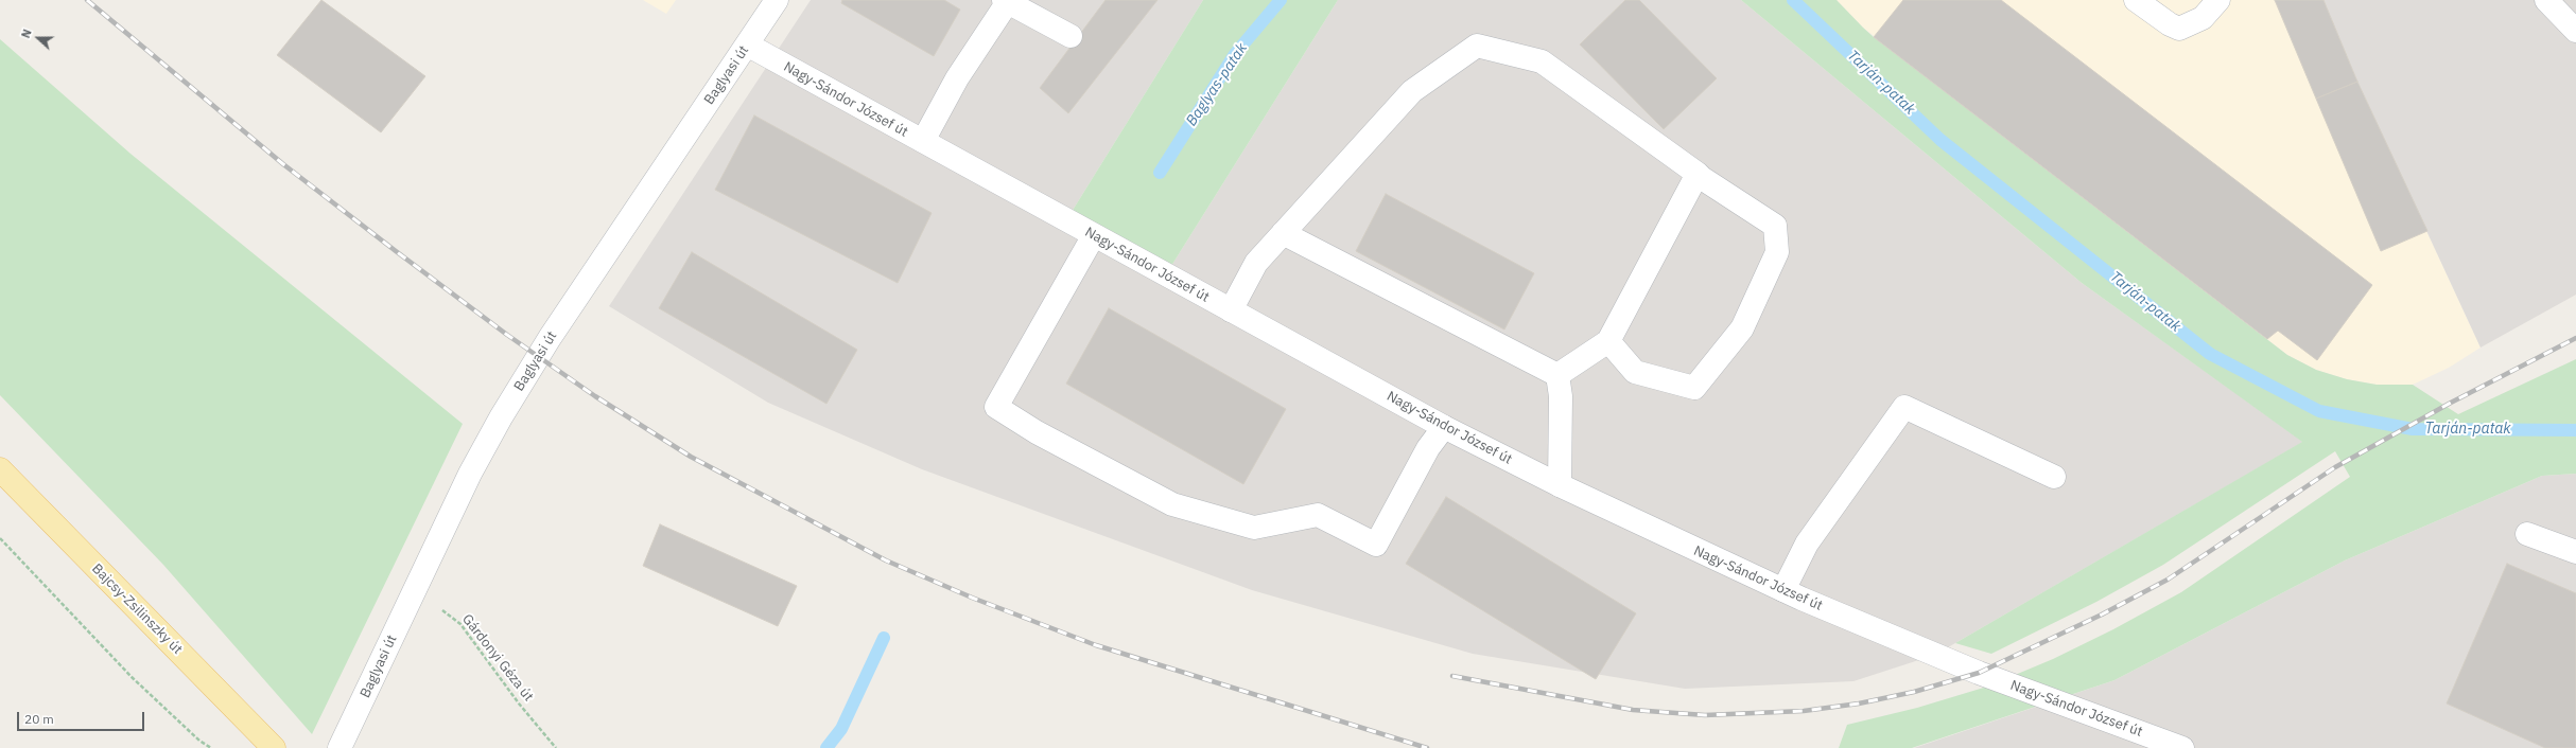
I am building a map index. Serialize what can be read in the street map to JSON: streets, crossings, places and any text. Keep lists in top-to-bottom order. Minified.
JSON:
{"streets":{"main road":["Bajcsy-Zsilinszky út"],"street":["Baglyasi út","Nagy-Sándor József út"],"path":["Gárdonyi Géza út"]},"crossings":[["Baglyasi út","Nagy-Sándor József út"],["Baglyasi út","Gárdonyi Géza út"]],"water":["Tarján-patak","Baglyas-patak"],"scale_bar":"20 m","north":"left"}
